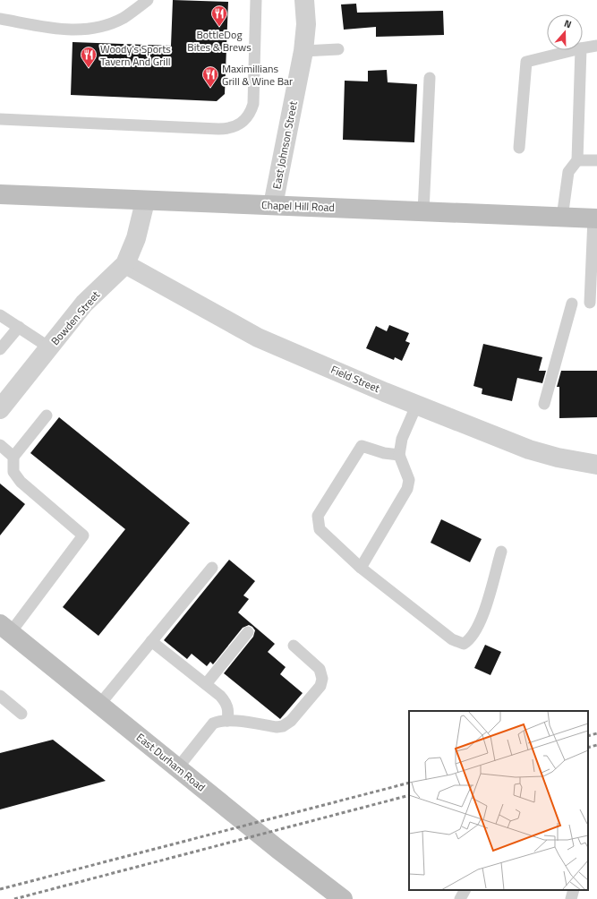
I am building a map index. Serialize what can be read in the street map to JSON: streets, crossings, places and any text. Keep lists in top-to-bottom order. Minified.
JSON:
{"streets":{"main road":["Chapel Hill Road","East Durham Road"],"street":["East Johnson Street","Bowden Street","Field Street"]},"crossings":[["East Johnson Street","Chapel Hill Road"],["Chapel Hill Road","Bowden Street"],["Bowden Street","Field Street"]],"places":{"restaurant":["BottleDog Bites & Brews","Woody’s Sports Tavern And Grill","Maximillians Grill & Wine Bar"]},"north":"top"}
